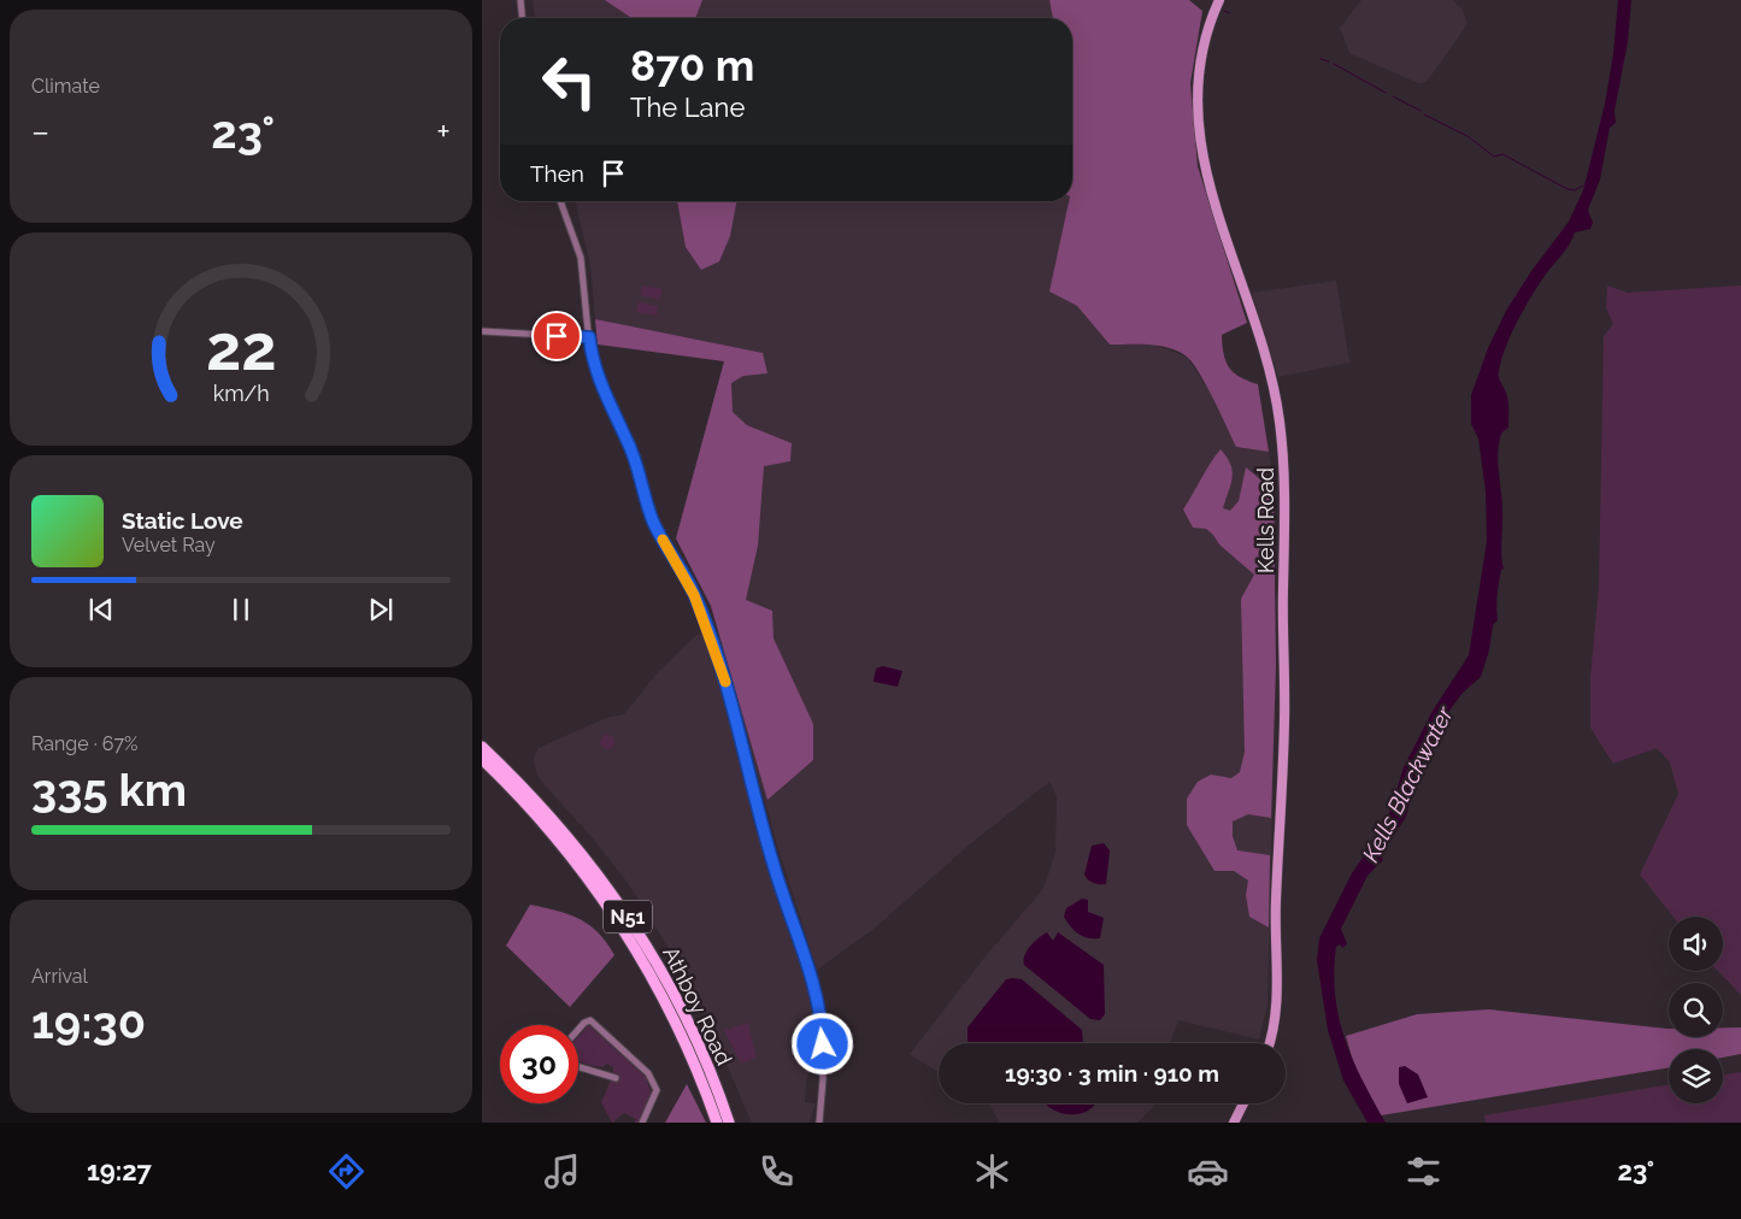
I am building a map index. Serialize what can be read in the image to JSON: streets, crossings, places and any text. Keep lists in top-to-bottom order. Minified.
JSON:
{"streets":{"main road":["Kells Road","N51","Athboy Road"]},"water":["Kells Blackwater"],"page":{"tile":["Climate",["Range · 67%","335 km"],["Arrival","19:30"]],"turn":["870 m","The Lane"],"heat":["−","23°","+"],"then":"Then","song":["Static Love","Velvet Ray"],"limit":"30","trip":"19:30 · 3 min · 910 m","tabs":["19:27","23°"],"gauge":["22","km/h"]}}
